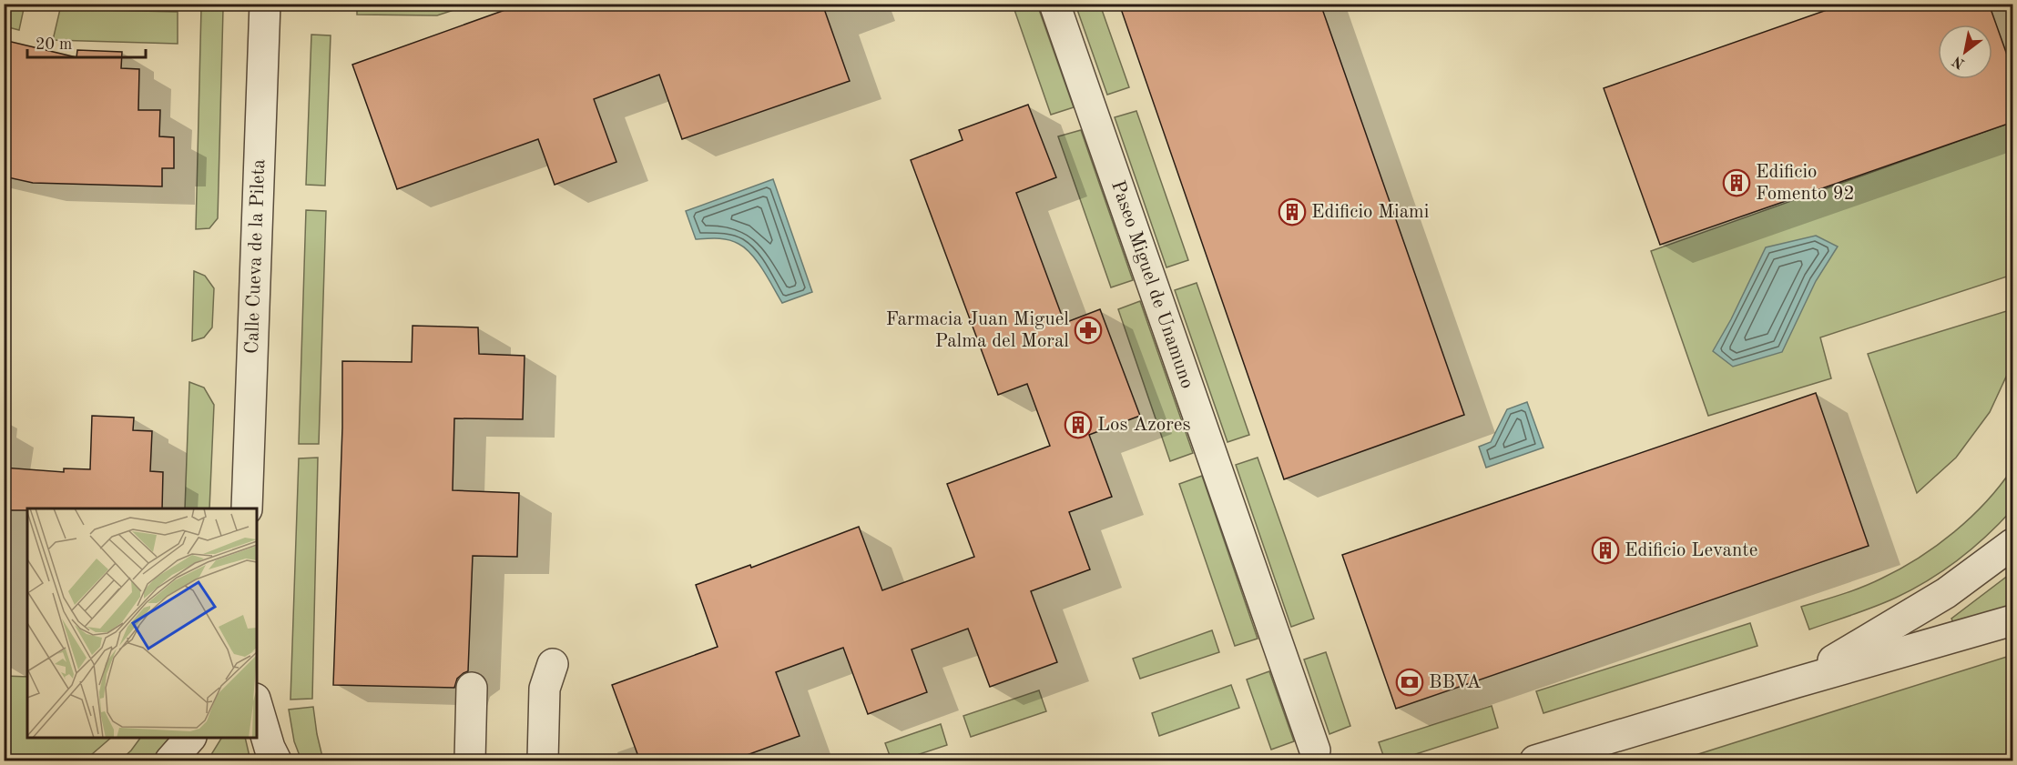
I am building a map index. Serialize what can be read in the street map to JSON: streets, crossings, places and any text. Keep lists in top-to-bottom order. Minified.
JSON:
{"streets":{"street":["Calle Cueva de la Pileta","Paseo Miguel de Unamuno"]},"places":{"building":["Edificio Fomento 92","Edificio Miami","Los Azores","Edificio Levante"],"pharmacy":["Farmacia Juan Miguel Palma del Moral"],"bank":["BBVA"]},"scale_bar":"20 m","north":"bottom left"}
